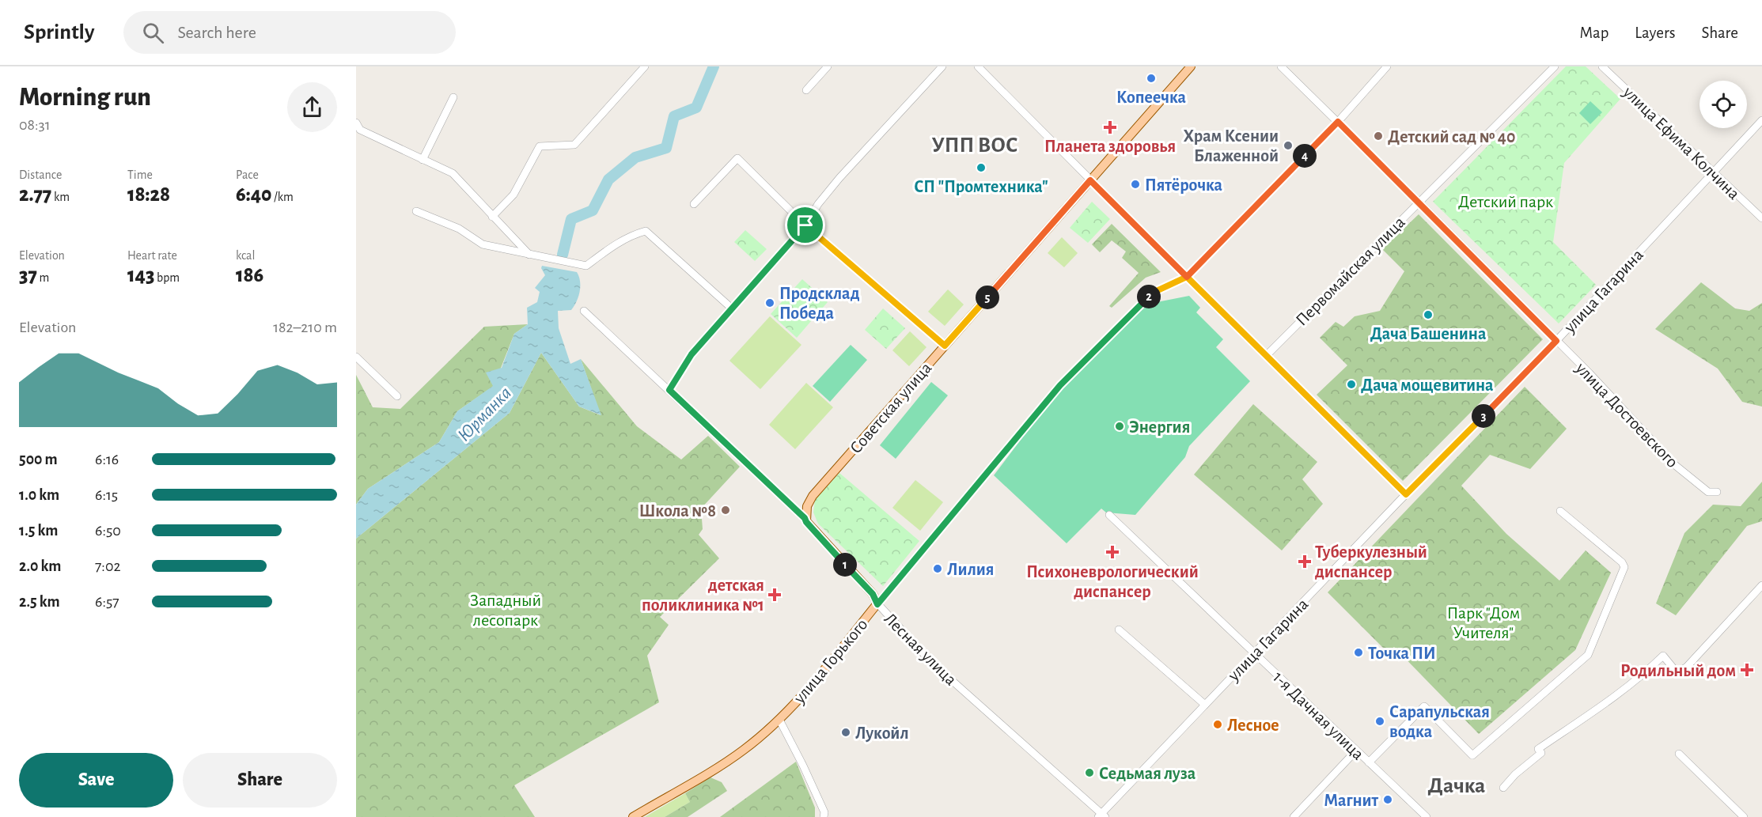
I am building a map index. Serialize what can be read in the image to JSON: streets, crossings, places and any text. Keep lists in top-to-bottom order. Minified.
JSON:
{"streets":{"main road":["Советская улица","Лесная улица","улица Горького"],"street":["улица Ефима Колчина","Первомайская улица","улица Гагарина","улица Достоевского","1-я Дачная улица"]},"crossings":[["улица Ефима Колчина","улица Гагарина"],["Первомайская улица","улица Достоевского"],["улица Гагарина","улица Достоевского"],["улица Гагарина","Лесная улица"],["улица Гагарина","1-я Дачная улица"],["Советская улица","Лесная улица"],["улица Достоевского","улица Горького"],["Лесная улица","улица Горького"]],"districts":["УПП ВОС","Дачка"],"water":["Юрманка"],"parks":["Детский парк","Западный лесопарк","Парк \"Дом Учителя\""],"places":{"other":["Копеечка","Детский сад № 40","Храм Ксении Блаженной","СП \"Промтехника\"","Пятёрочка","Продсклад Победа","Дача Башенина","Дача мощевитина","Энергия","Школа №8","Лилия","Точка ПИ","Сарапульская водка","Лесное","Лукойл","Седьмая луза","Магнит"],"health":["Планета здоровья","Психоневрологический диспансер","Туберкулезный диспансер","детская поликлиника №1","Родильный дом"]},"page":{"header":"Sprintly","search":"Search here","nav":["Map","Layers","Share"],"heading":["Morning run","08:31"],"pins":["4","2","5","3","1"],"stats":[["Distance","2.77 km"],["Time","18:28"],["Pace","6:40 /km"],["Elevation","37 m"],["Heart rate","143 bpm"],["kcal","186"]],"chart":["Elevation","182–210 m"],"list":[{"name":"500 m","note":"6:16"},{"name":"1.0 km","note":"6:15"},{"name":"1.5 km","note":"6:50"},{"name":"2.0 km","note":"7:02"},{"name":"2.5 km","note":"6:57"}],"buttons":["Save","Share"]}}
